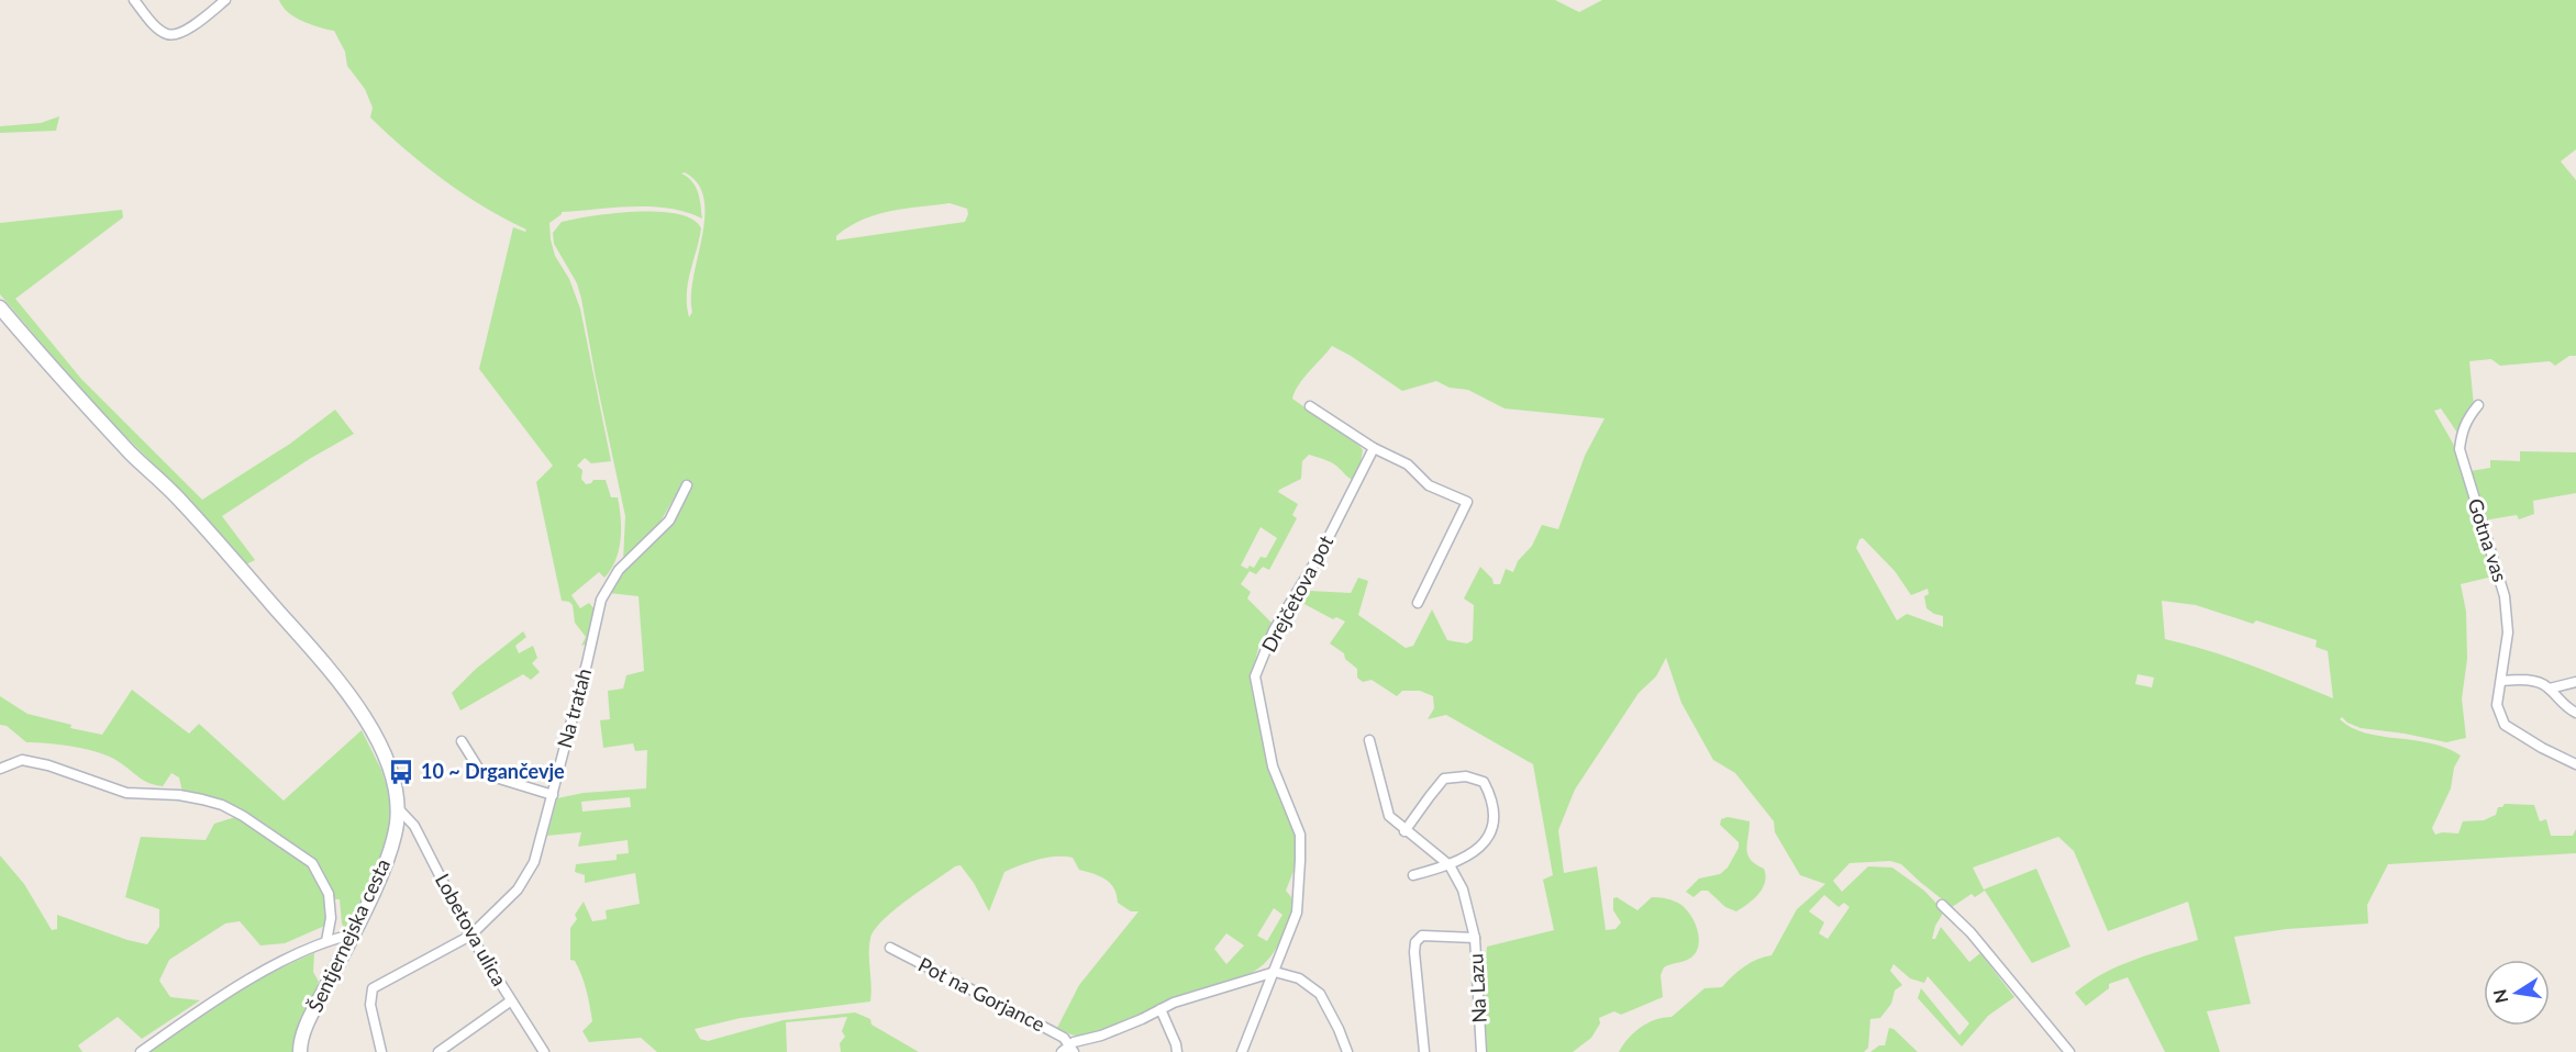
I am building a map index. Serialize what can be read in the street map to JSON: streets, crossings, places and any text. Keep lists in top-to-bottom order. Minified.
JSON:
{"streets":{"main road":["Šentjernejska cesta"],"street":["Gotna vas","Drejčetova pot","Na tratah","Lobetova ulica","Na Lazu","Pot na Gorjance"]},"crossings":[["Drejčetova pot","Pot na Gorjance"],["Na tratah","Lobetova ulica"],["Lobetova ulica","Šentjernejska cesta"]],"places":{"bus stop":["10 ~ Drgančevje"]},"north":"left"}
